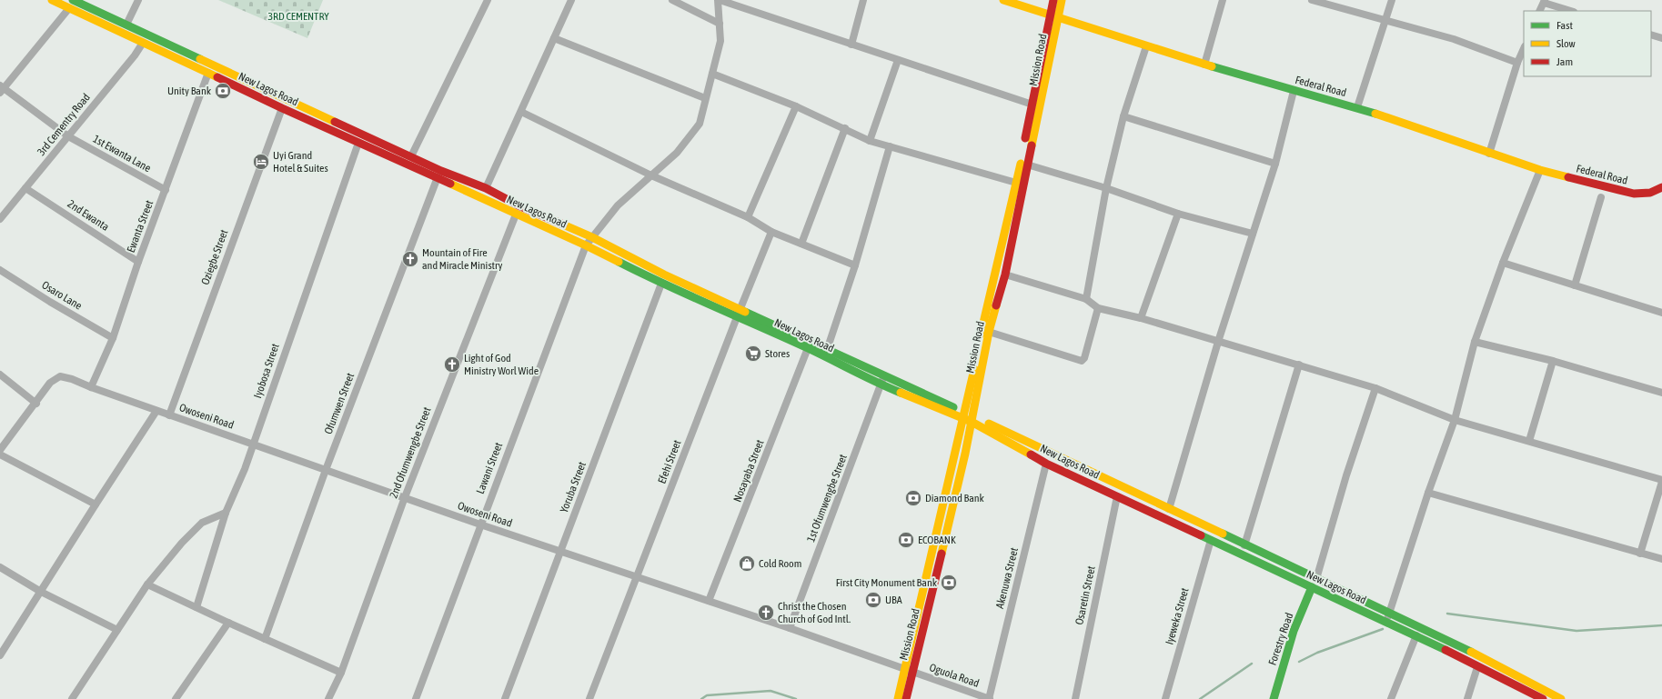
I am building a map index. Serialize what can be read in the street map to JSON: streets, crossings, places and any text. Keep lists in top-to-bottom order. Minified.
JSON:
{"streets":{"main road":["Mission Road","Federal Road","New Lagos Road","Forestry Road"],"street":["3rd Cementry Road","1st Ewanta Lane","2nd Ewanta","Ewanta Street","Oziegbe Street","Osaro Lane","Iyobosa Street","Ofumwen Street","Owoseni Road","2nd Ofumwengbe Street","Efehi Street","Lawani Street","Nosayaba Street","Yoruba Street","1st Ofumwengbe Street","Akenuwa Street","Osaretin Street","Iyeweka Street","Oguola Road"]},"crossings":[["Mission Road","Federal Road"],["Mission Road","New Lagos Road"],["Mission Road","Owoseni Road"],["Mission Road","Oguola Road"],["New Lagos Road","3rd Cementry Road"],["New Lagos Road","Ewanta Street"],["New Lagos Road","Oziegbe Street"],["New Lagos Road","Iyobosa Street"],["New Lagos Road","Ofumwen Street"],["New Lagos Road","2nd Ofumwengbe Street"],["New Lagos Road","Efehi Street"],["New Lagos Road","Lawani Street"],["New Lagos Road","Nosayaba Street"],["New Lagos Road","Yoruba Street"],["New Lagos Road","1st Ofumwengbe Street"],["New Lagos Road","Akenuwa Street"],["New Lagos Road","Osaretin Street"],["New Lagos Road","Iyeweka Street"],["New Lagos Road","Forestry Road"],["3rd Cementry Road","1st Ewanta Lane"],["3rd Cementry Road","2nd Ewanta"],["1st Ewanta Lane","Ewanta Street"],["2nd Ewanta","Ewanta Street"],["Ewanta Street","Osaro Lane"],["Ewanta Street","Owoseni Road"],["Oziegbe Street","Owoseni Road"],["Iyobosa Street","Owoseni Road"],["Ofumwen Street","Owoseni Road"],["Owoseni Road","2nd Ofumwengbe Street"],["Owoseni Road","Efehi Street"],["Owoseni Road","Lawani Street"],["Owoseni Road","Nosayaba Street"],["Owoseni Road","Yoruba Street"],["Owoseni Road","1st Ofumwengbe Street"],["Owoseni Road","Oguola Road"],["Akenuwa Street","Oguola Road"]],"parks":["3RD CEMENTRY"],"places":{"bank":["Unity Bank","Diamond Bank","ECOBANK","First City Monument Bank","UBA"],"hotel":["Uyi Grand Hotel & Suites"],"church":["Mountain of Fire and Miracle Ministry","Light of God Ministry Worl Wide","Christ the Chosen Church of God Intl."],"supermarket":["Stores"],"shop":["Cold Room"]},"legend":["Fast","Slow","Jam"]}
